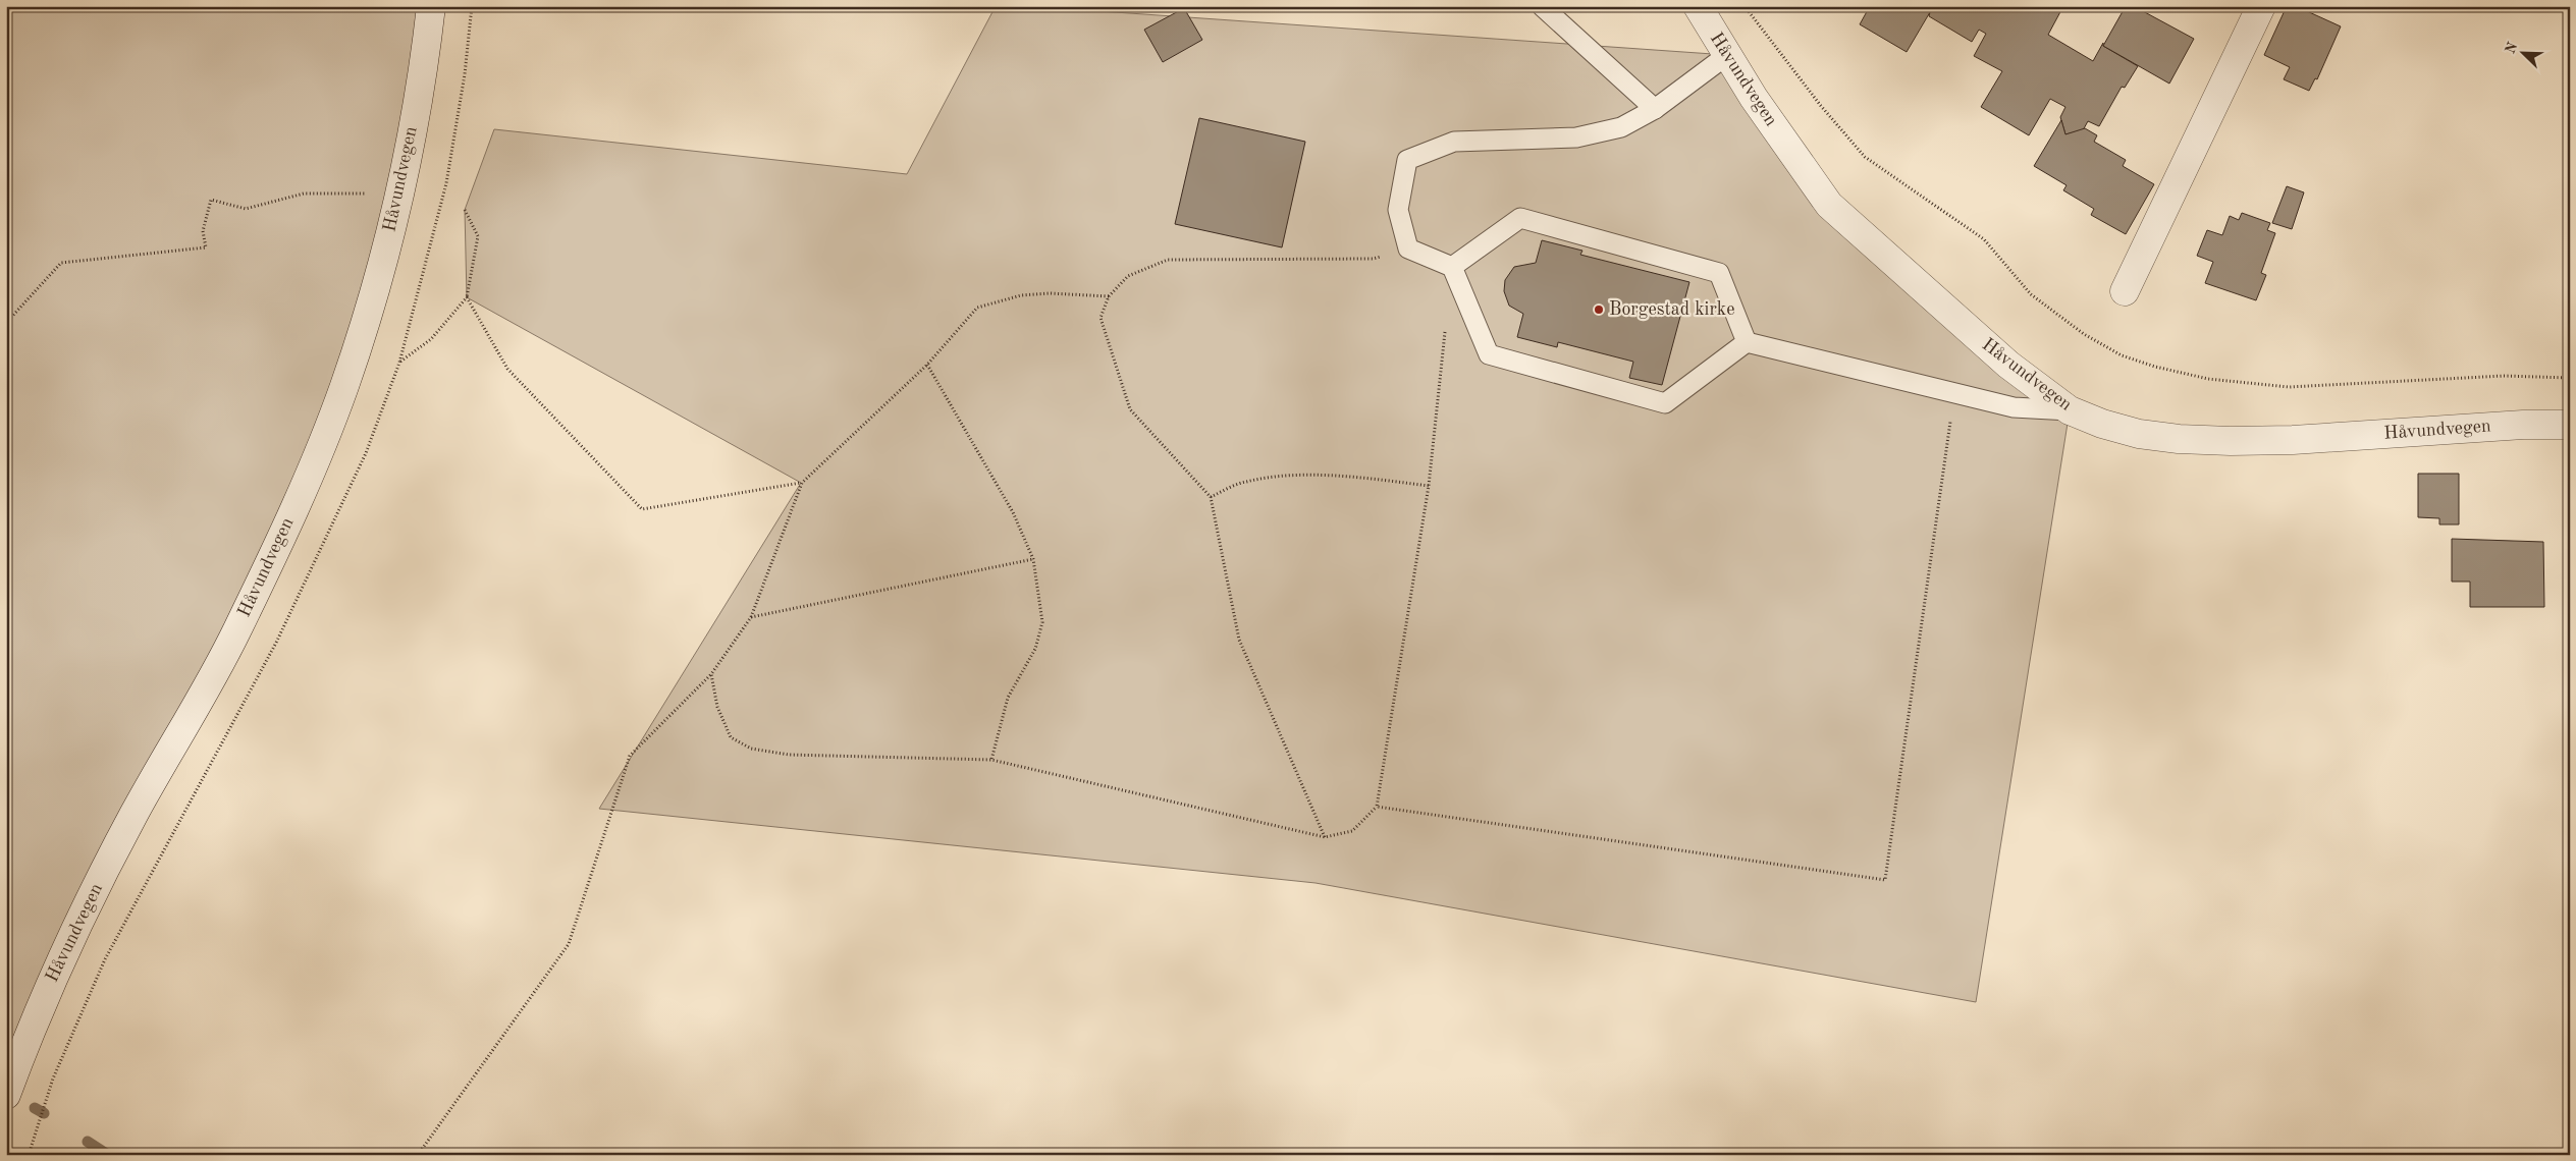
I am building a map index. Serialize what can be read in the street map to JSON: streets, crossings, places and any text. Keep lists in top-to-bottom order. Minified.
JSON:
{"streets":{"street":["Håvundvegen"]},"places":["Borgestad kirke"],"north":"top left"}
